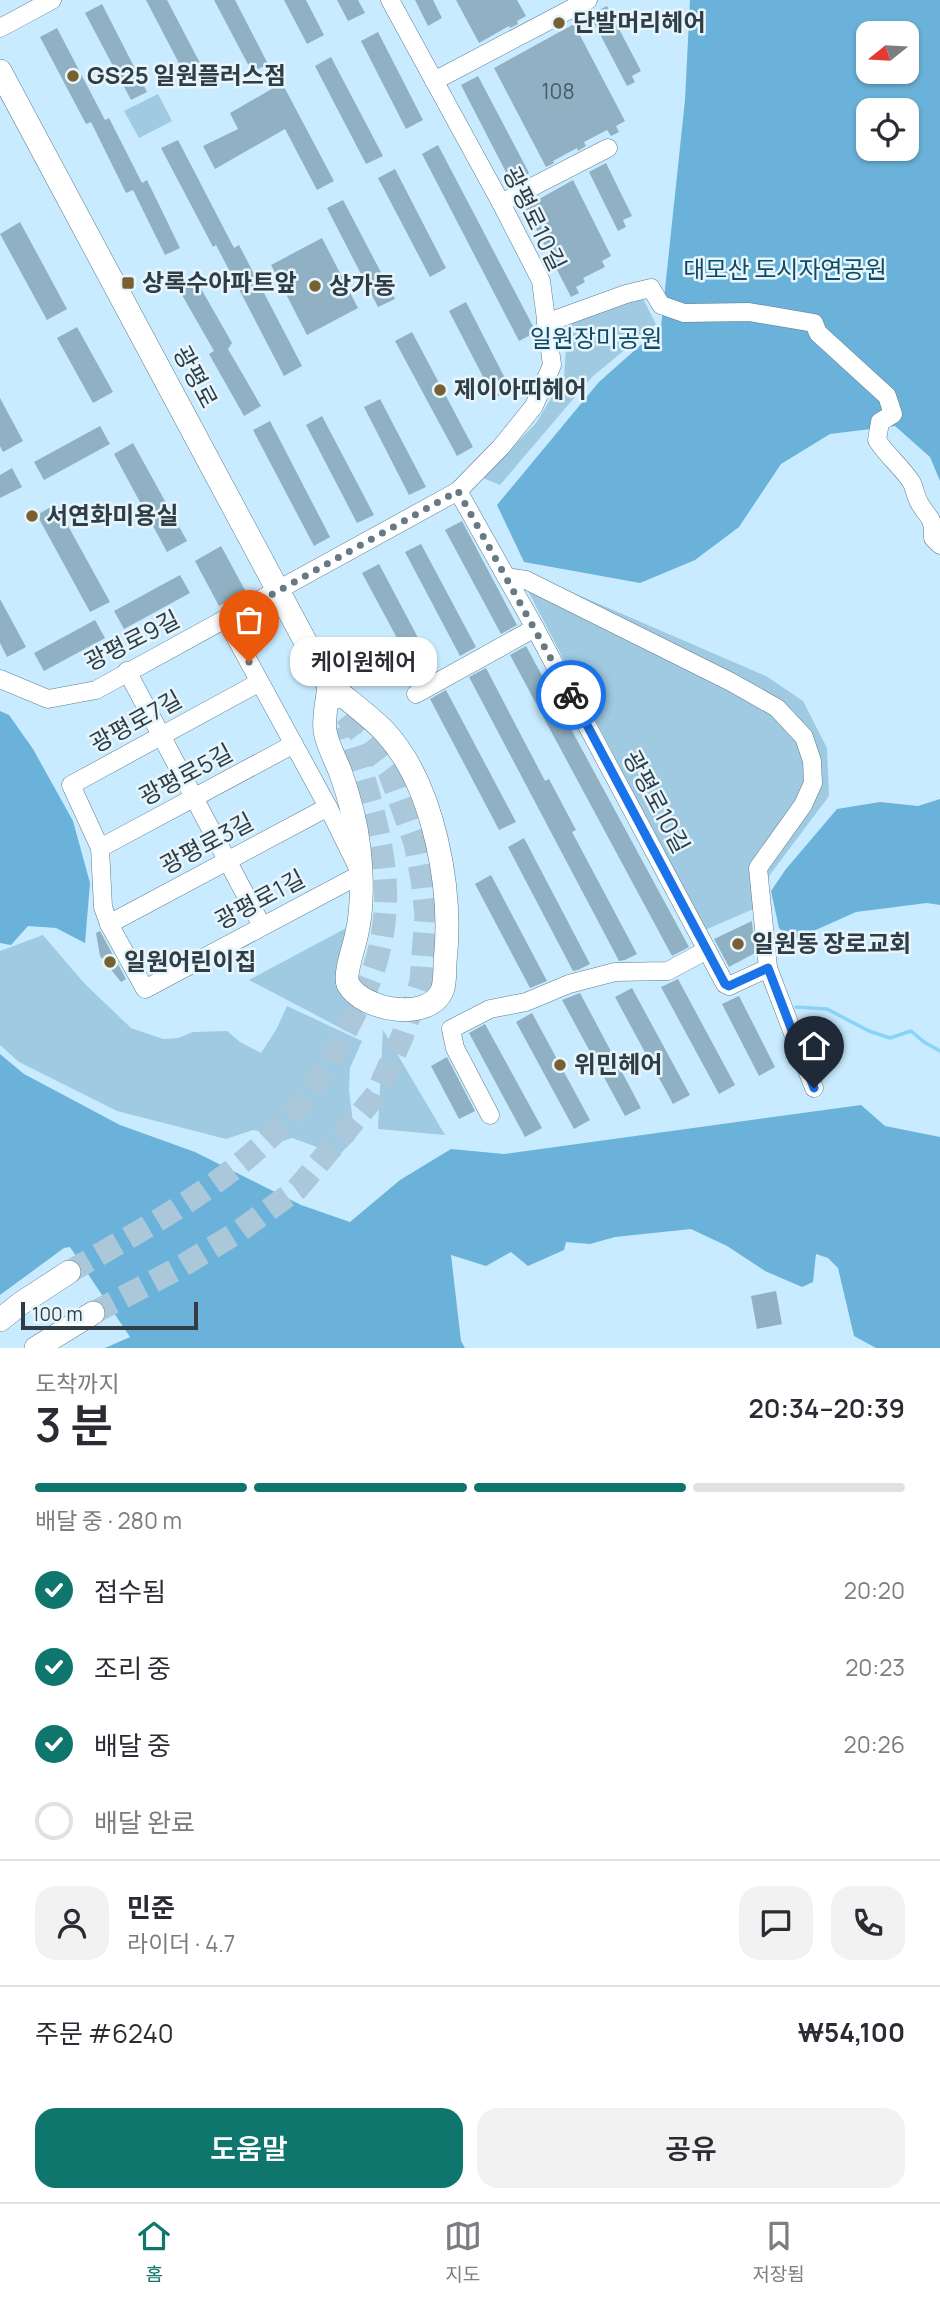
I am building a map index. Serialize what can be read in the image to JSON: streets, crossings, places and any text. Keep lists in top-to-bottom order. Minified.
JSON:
{"streets":{"main road":["광평로"],"street":["광평로10길","광평로9길","광평로7길","광평로5길","광평로3길","광평로1길"]},"crossings":[["광평로10길","광평로"],["광평로10길","광평로9길"],["광평로","광평로9길"],["광평로7길","광평로5길"],["광평로3길","광평로1길"]],"parks":["대모산 도시자연공원","일원장미공원"],"places":{"other":["단발머리헤어","GS25 일원플러스점","상가동","제이아띠헤어","서연화미용실","케이원헤어","일원동 장로교회","일원어린이집","위민헤어"],"transit":["상록수아파트앞"]},"house_numbers":["108"],"scale_bar":"100 m","north":"left","page":{"bubble":"케이원헤어","scale":"100 m","heading":["3 분","도착까지","20:34–20:39"],"panel":["민준","라이더 · 4.7","주문 #6240","₩54,100"],"bar":"배달 중 · 280 m","list":[["접수됨","20:20"],["조리 중","20:23"],["배달 중","20:26"],"배달 완료"],"buttons":["도움말","공유"],"tabs":["홈","지도","저장됨"]}}
